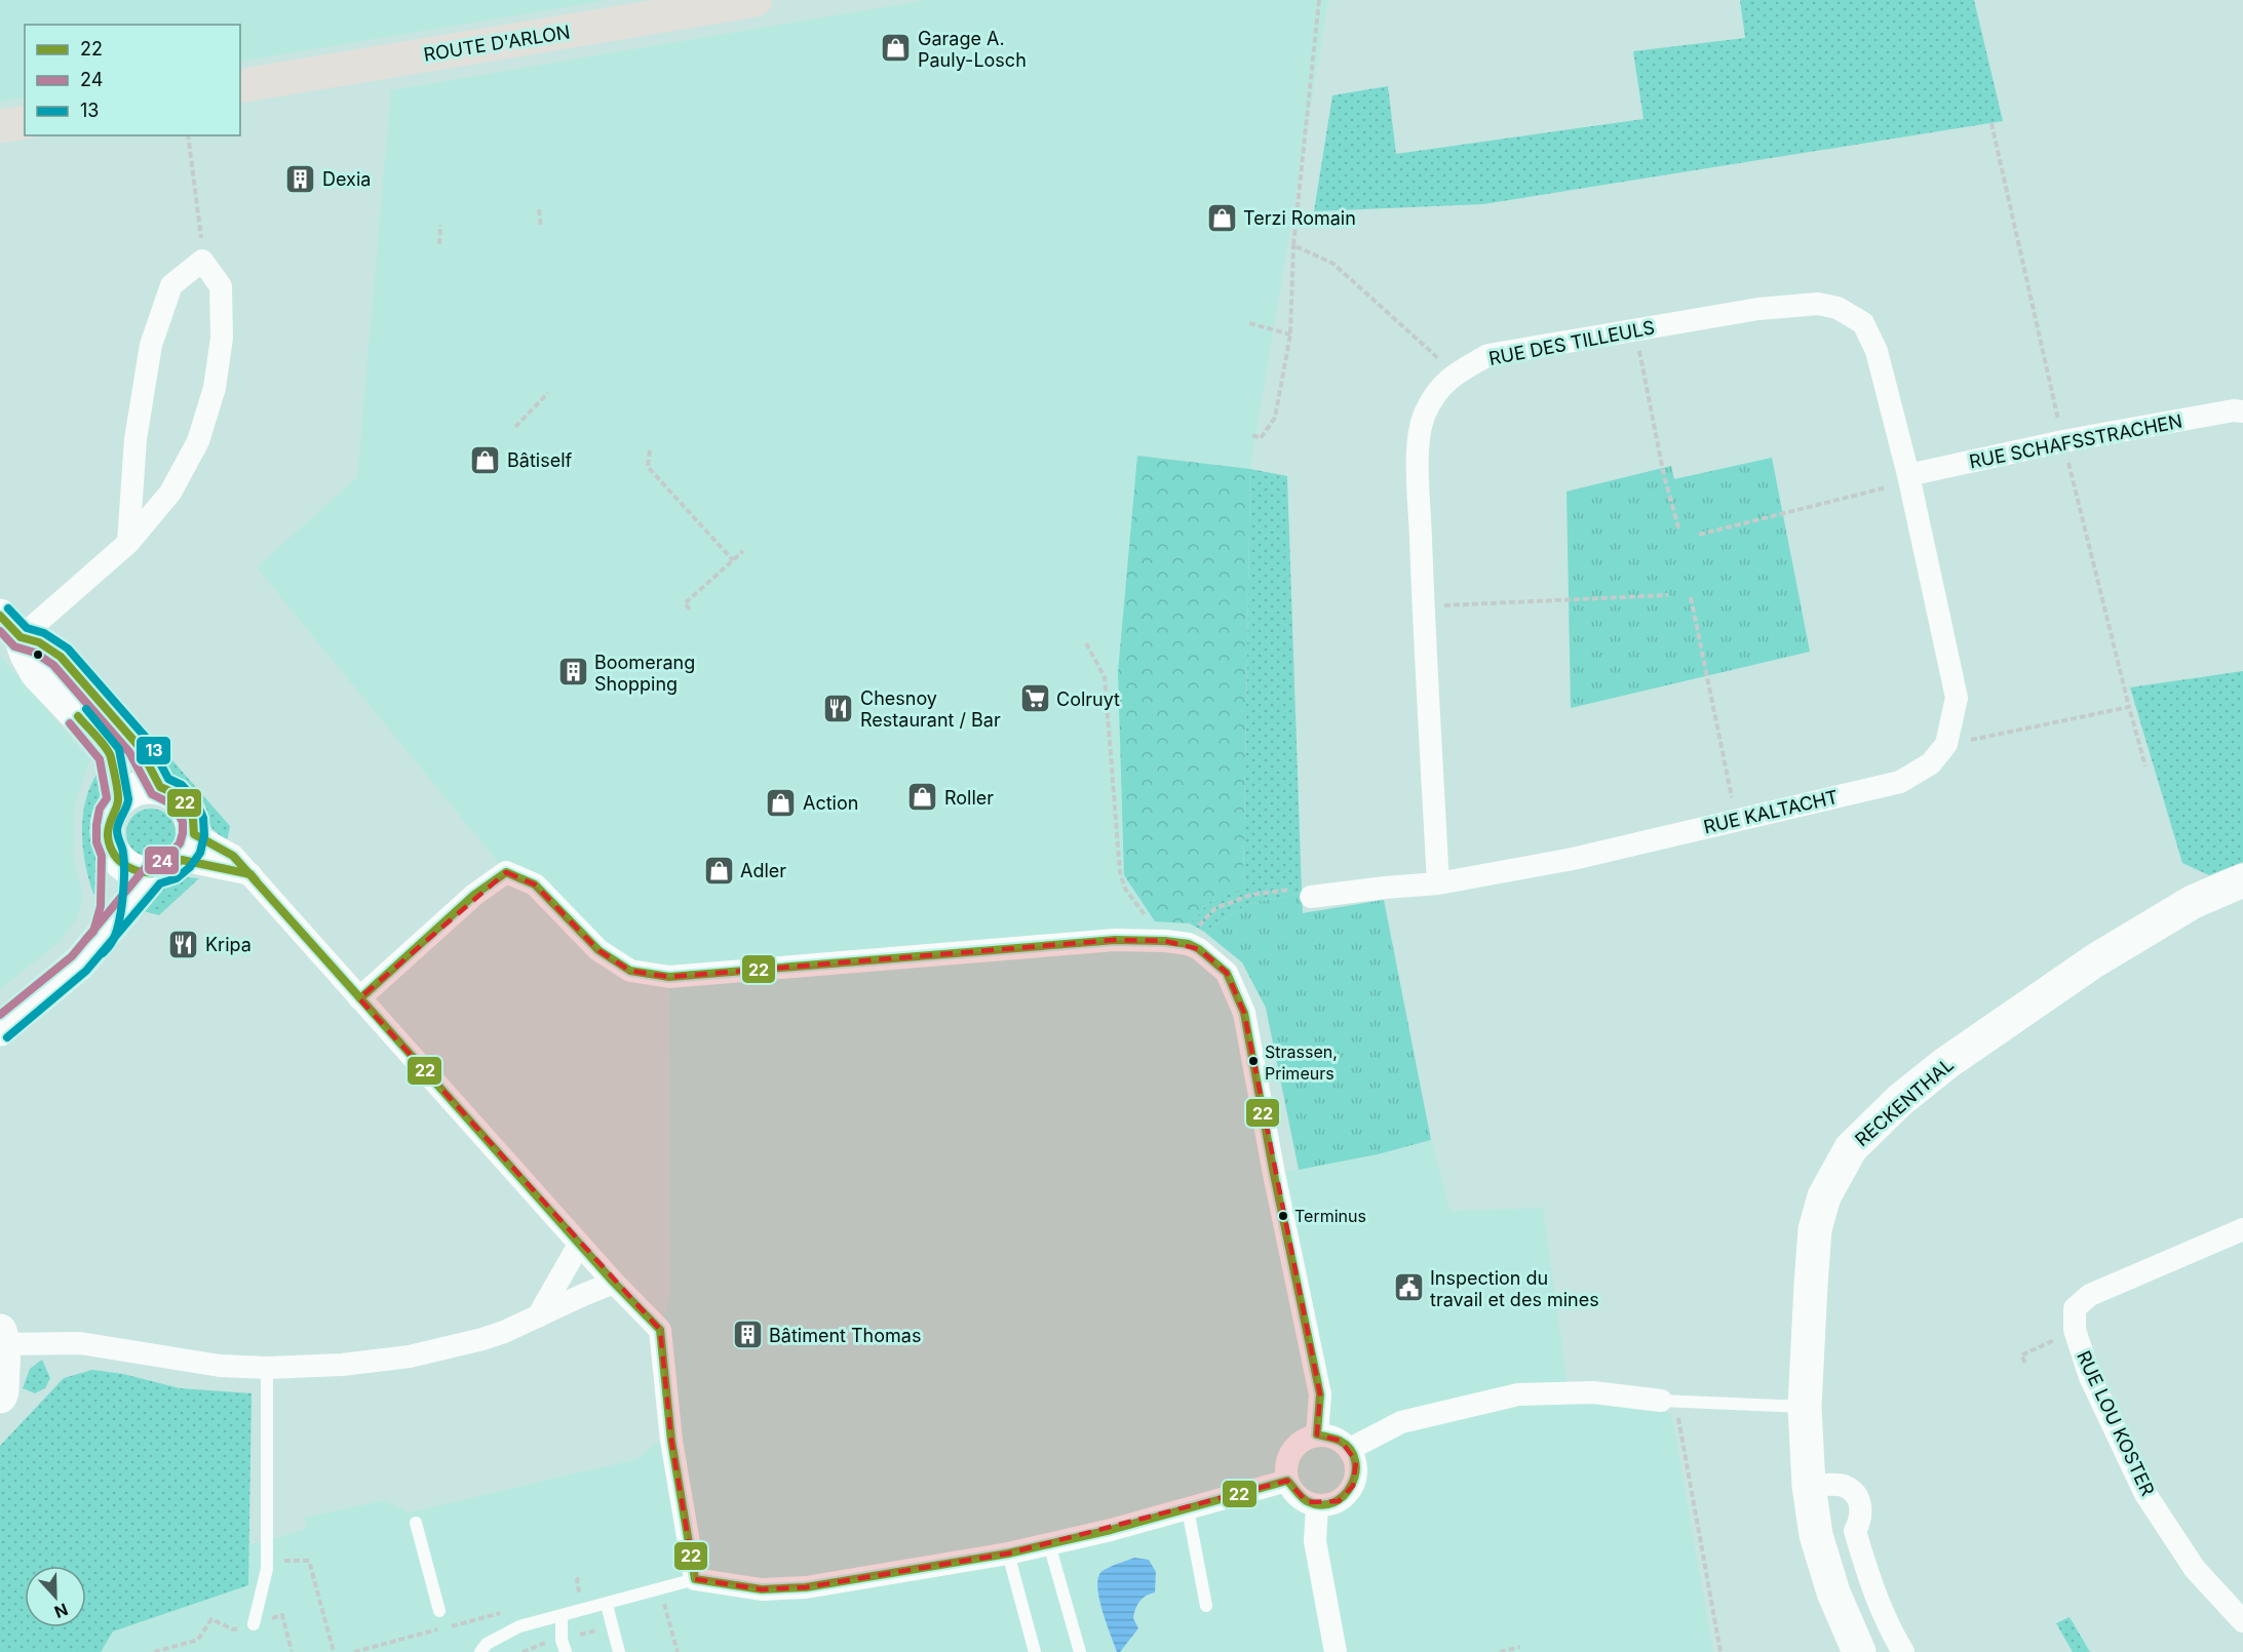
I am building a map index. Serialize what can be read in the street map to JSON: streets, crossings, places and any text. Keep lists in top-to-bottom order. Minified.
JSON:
{"streets":{"main road":["ROUTE D'ARLON","RECKENTHAL"],"street":["RUE DES TILLEULS","RUE SCHAFSSTRACHEN","RUE KALTACHT","RUE LOU KOSTER"]},"crossings":[["RUE DES TILLEULS","RUE SCHAFSSTRACHEN"],["RUE DES TILLEULS","RUE KALTACHT"],["RUE SCHAFSSTRACHEN","RUE KALTACHT"]],"places":{"shop":["Garage A. Pauly-Losch","Terzi Romain","Bâtiself","Roller","Action","Adler"],"building":["Dexia","Boomerang Shopping","Bâtiment Thomas"],"supermarket":["Colruyt"],"restaurant":["Chesnoy Restaurant / Bar","Kripa"],"other":["Strassen, Primeurs","Terminus"],"public building":["Inspection du travail et des mines"]},"lines":["transit line 13","transit line 22","transit line 24"],"legend":["22","24","13"],"north":"bottom"}
